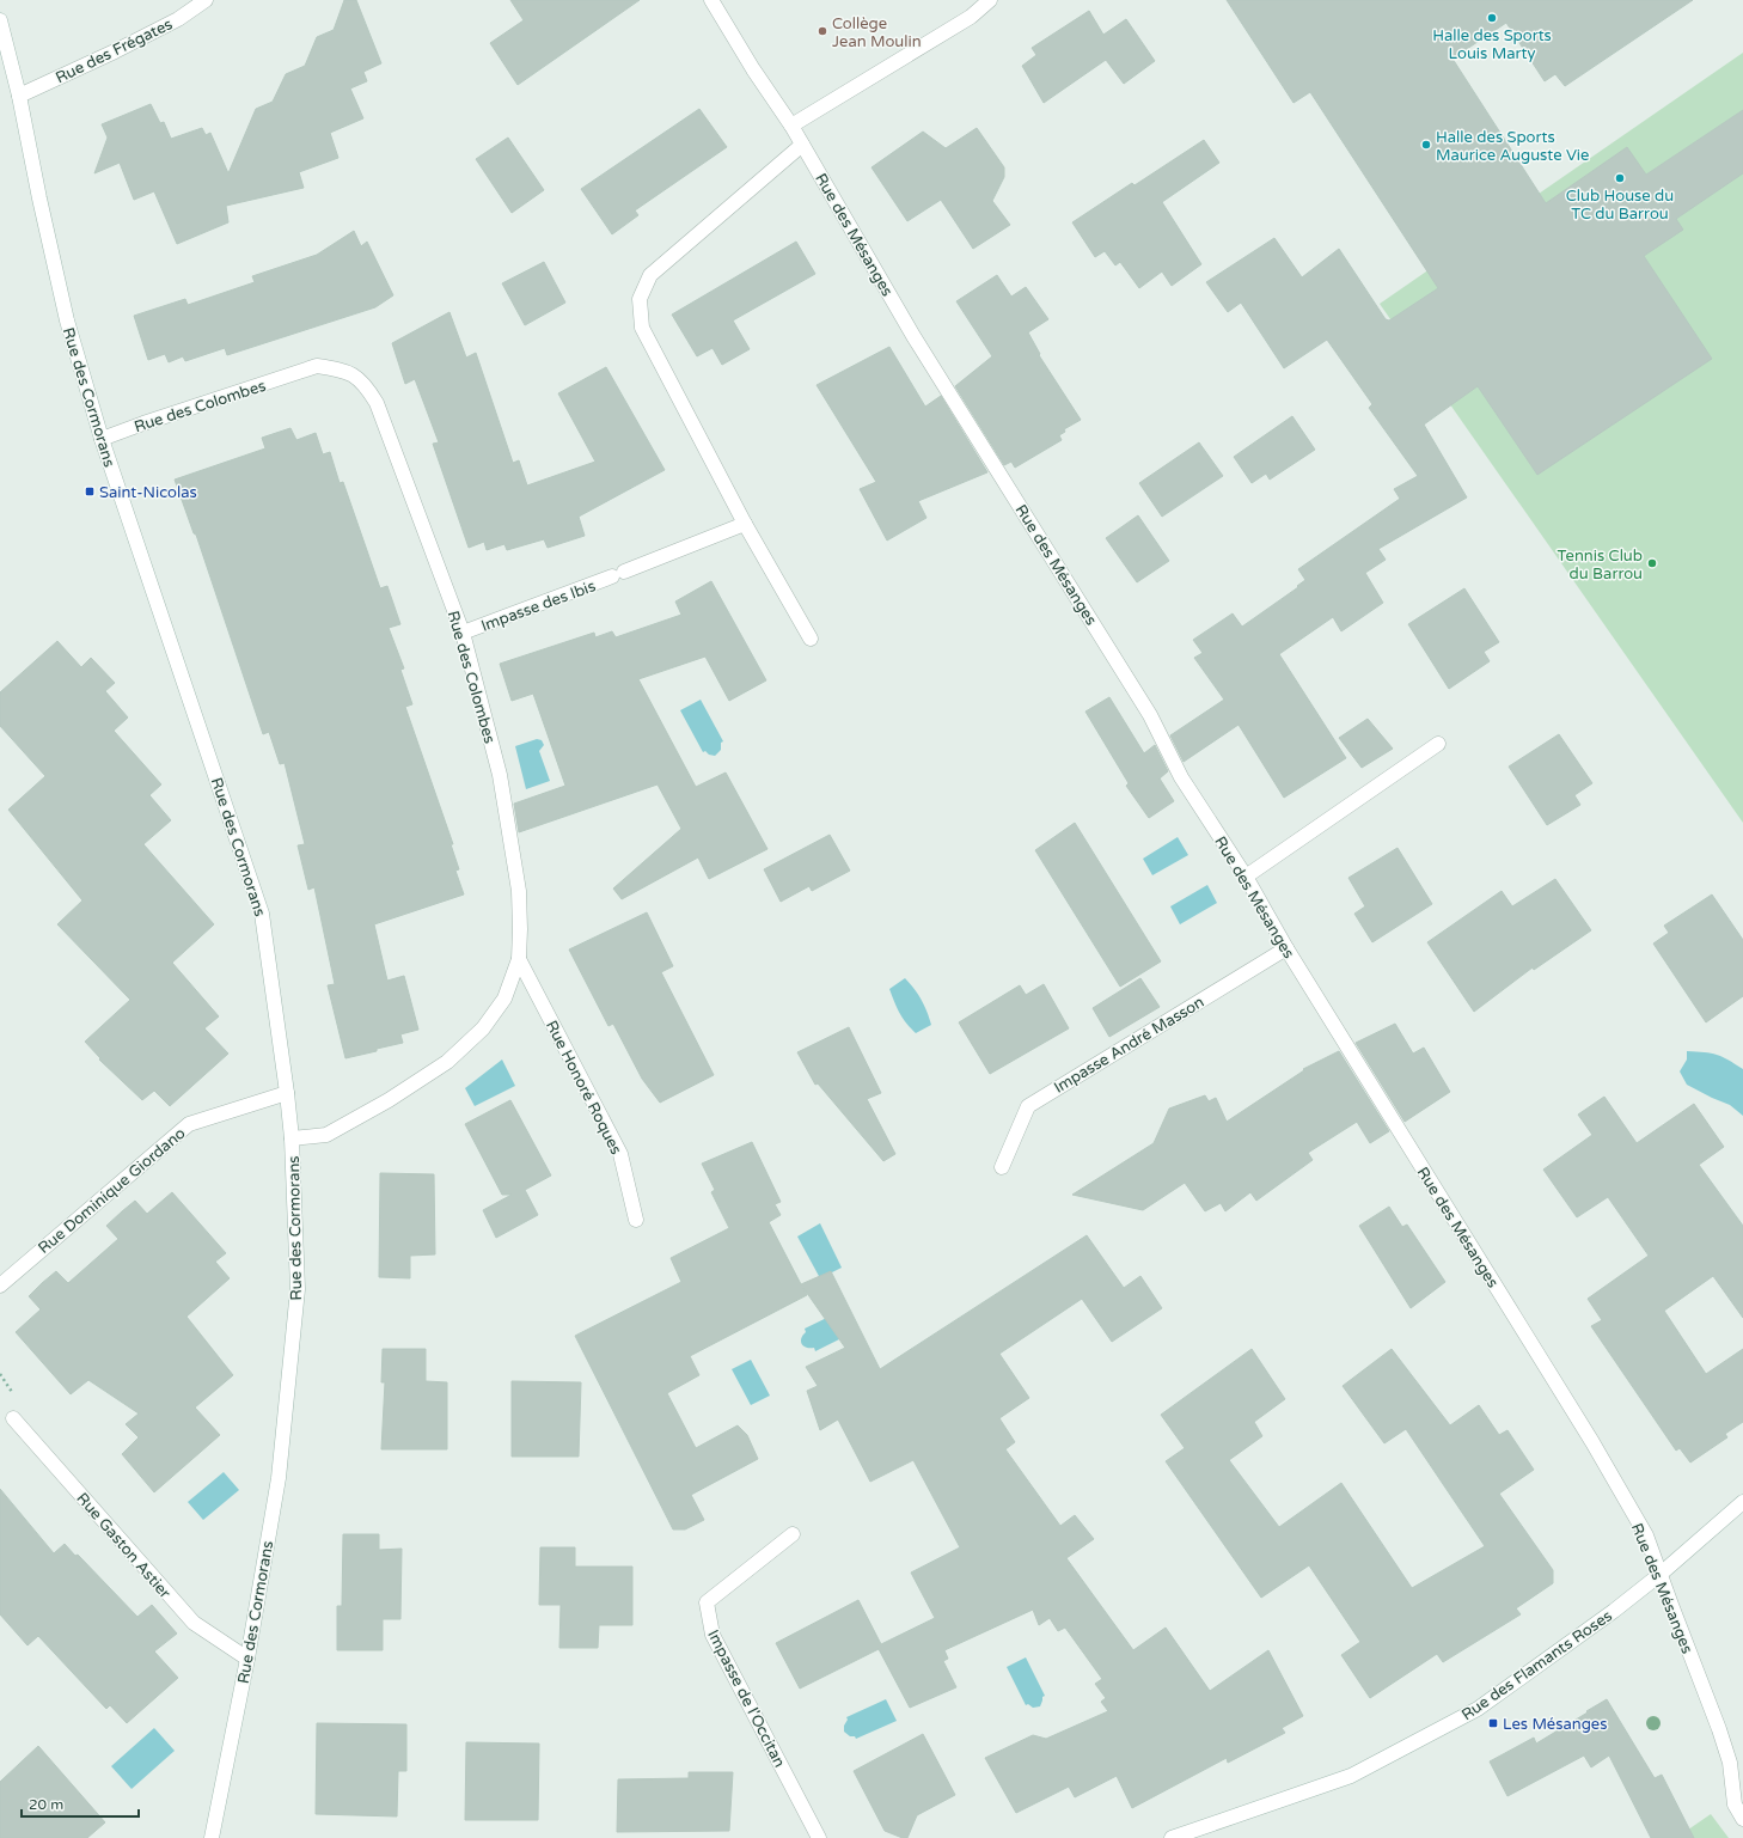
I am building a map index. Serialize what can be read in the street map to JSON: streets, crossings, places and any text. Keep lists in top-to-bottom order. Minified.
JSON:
{"streets":{"street":["Rue des Frégates","Rue des Mésanges","Rue des Cormorans","Rue des Colombes","Impasse des Ibis","Impasse André Masson","Rue Honoré Roques","Rue Dominique Giordano","Rue Gaston Astier","Rue des Flamants Roses","Impasse de l'Occitan"]},"crossings":[["Rue des Frégates","Rue des Cormorans"],["Rue des Mésanges","Impasse André Masson"],["Rue des Mésanges","Rue des Flamants Roses"],["Rue des Cormorans","Rue des Colombes"],["Rue des Cormorans","Rue Dominique Giordano"],["Rue des Cormorans","Rue Gaston Astier"],["Rue des Colombes","Impasse des Ibis"],["Rue des Colombes","Rue Honoré Roques"]],"places":{"other":["Halle des Sports Louis Marty","Collège Jean Moulin","Halle des Sports Maurice Auguste Vie","Club House du TC du Barrou","Tennis Club du Barrou"],"transit":["Saint-Nicolas","Les Mésanges"]},"scale_bar":"20 m"}
